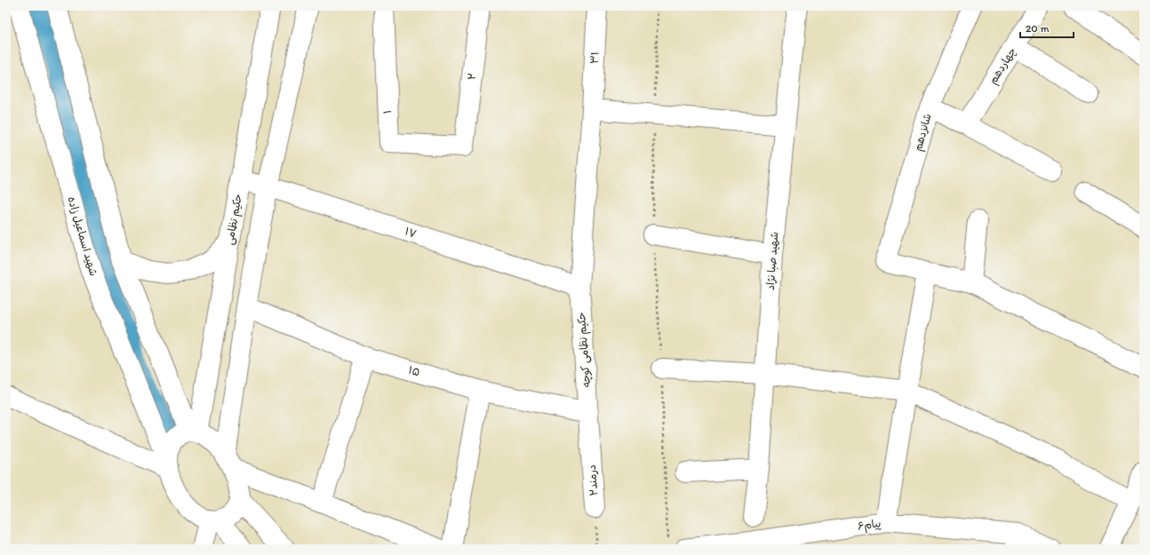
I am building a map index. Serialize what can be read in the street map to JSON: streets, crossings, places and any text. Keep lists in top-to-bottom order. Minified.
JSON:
{"streets":{"street":["۳۱","چهاردهم","۲","۱","شانزدهم","حکیم نظامی","۱۷","شهید اسماعیل زاده","شهید صبا نژاد","حکیم نظامی کوچه","۱۵","درمند۲","۶پیام"]},"crossings":[["۳۱","۱۷"],["۳۱","حکیم نظامی کوچه"],["۲","۱"],["حکیم نظامی","۱۷"],["حکیم نظامی","شهید اسماعیل زاده"],["۱۷","حکیم نظامی کوچه"],["حکیم نظامی کوچه","۱۵"],["حکیم نظامی کوچه","درمند۲"],["۱۵","درمند۲"]],"scale_bar":"20 m"}
